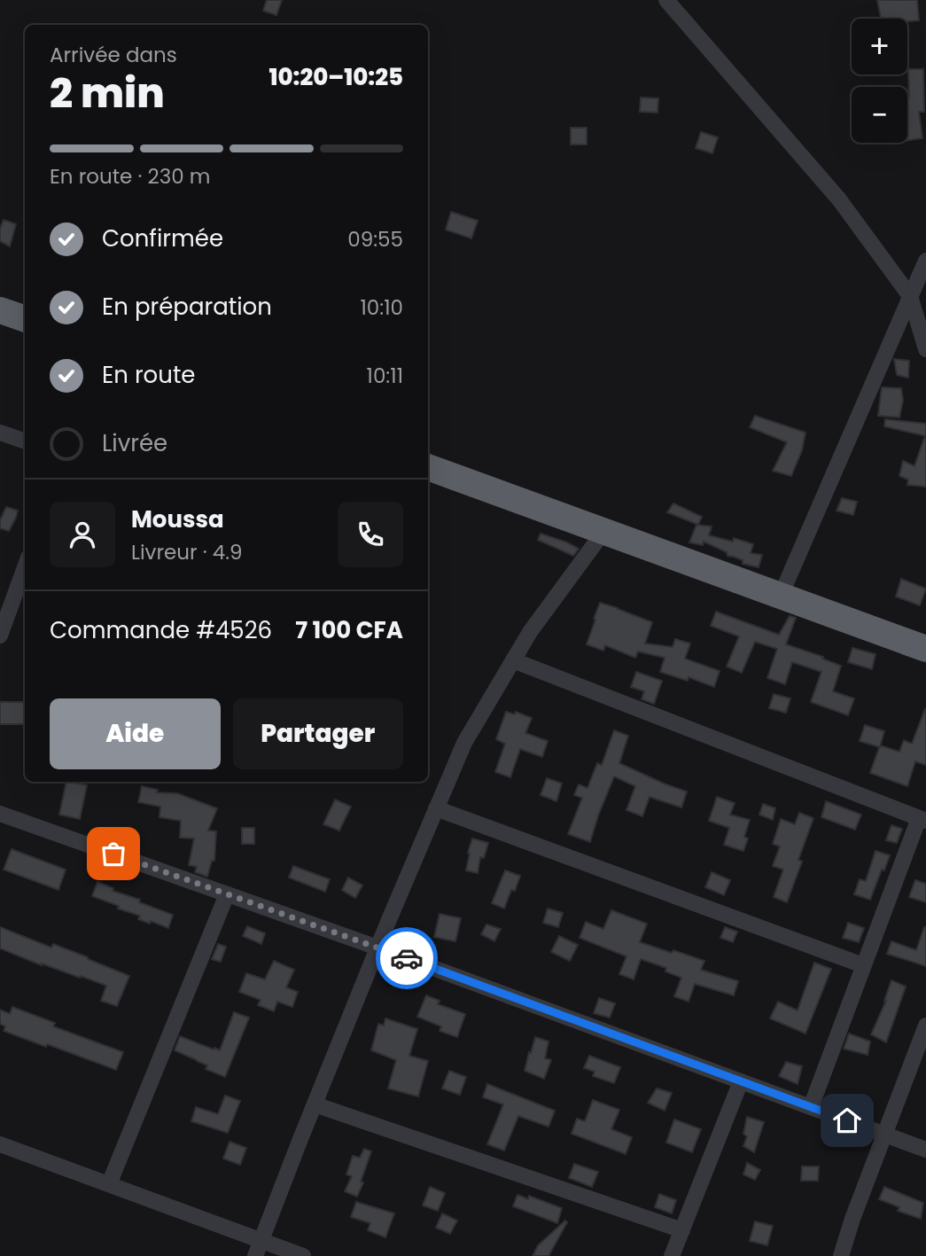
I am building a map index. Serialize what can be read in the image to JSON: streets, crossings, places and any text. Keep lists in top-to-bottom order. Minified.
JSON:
{"page":{"map_buttons":["+","−"],"heading":["2 min","Arrivée dans","10:20–10:25"],"panel":["Moussa","Livreur · 4.9","Commande #4526","7 100 CFA"],"bar":"En route · 230 m","list":[["Confirmée","09:55"],["En préparation","10:10"],["En route","10:11"],"Livrée"],"buttons":["Aide","Partager"]}}
